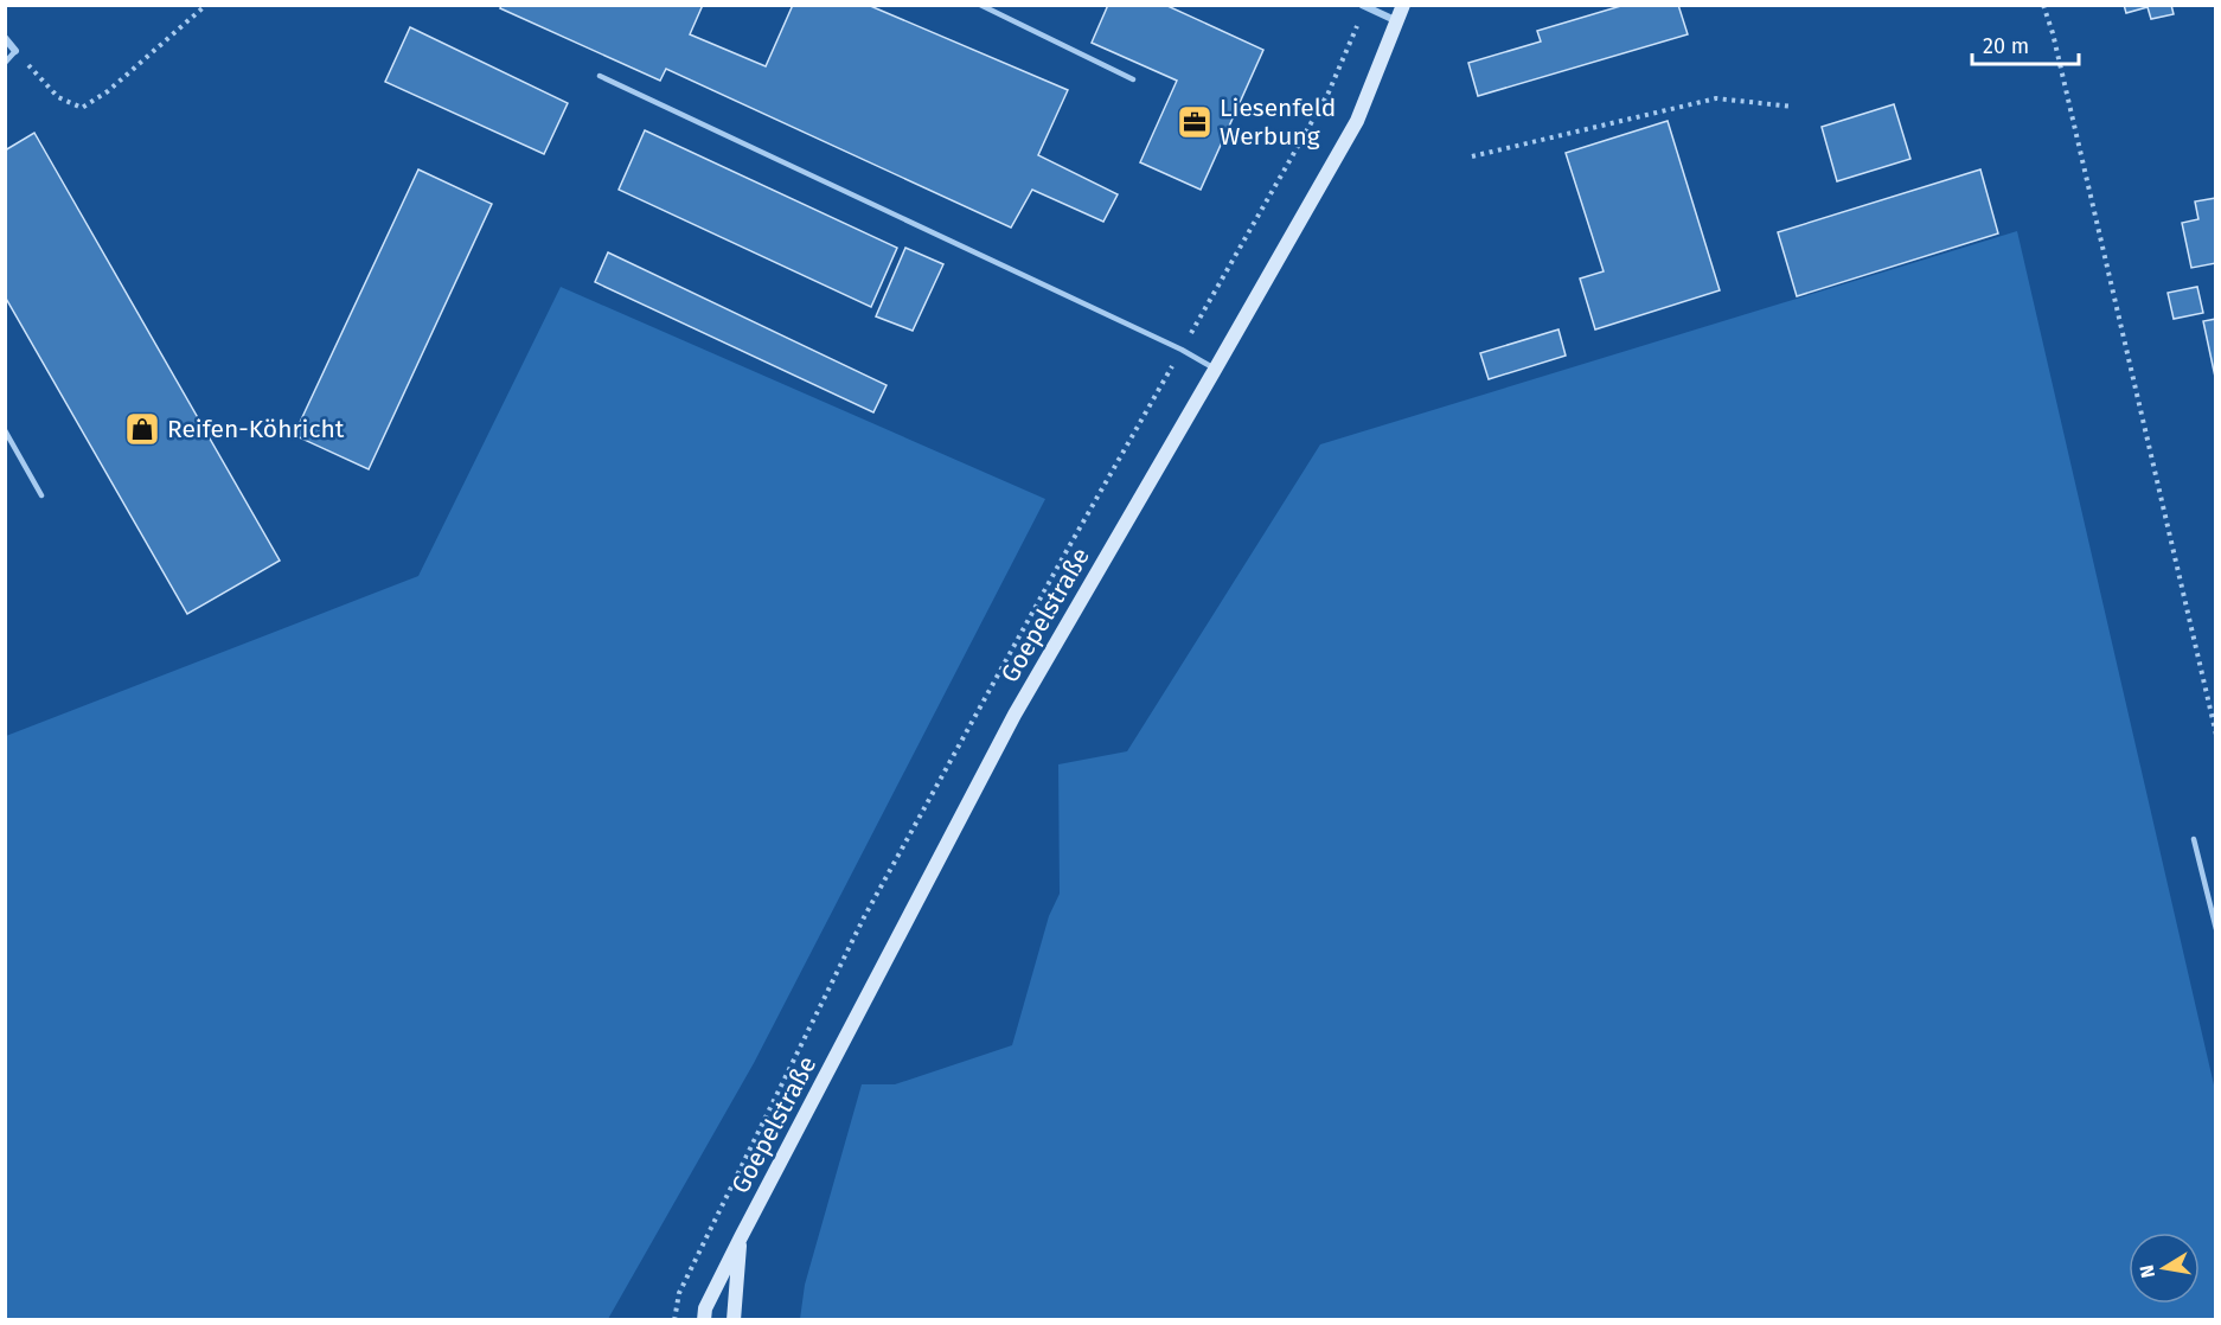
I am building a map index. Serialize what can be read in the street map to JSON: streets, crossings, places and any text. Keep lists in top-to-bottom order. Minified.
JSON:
{"streets":{"street":["Goepelstraße"]},"places":{"office":["Liesenfeld Werbung"],"shop":["Reifen-Köhricht"]},"scale_bar":"20 m","north":"left"}
